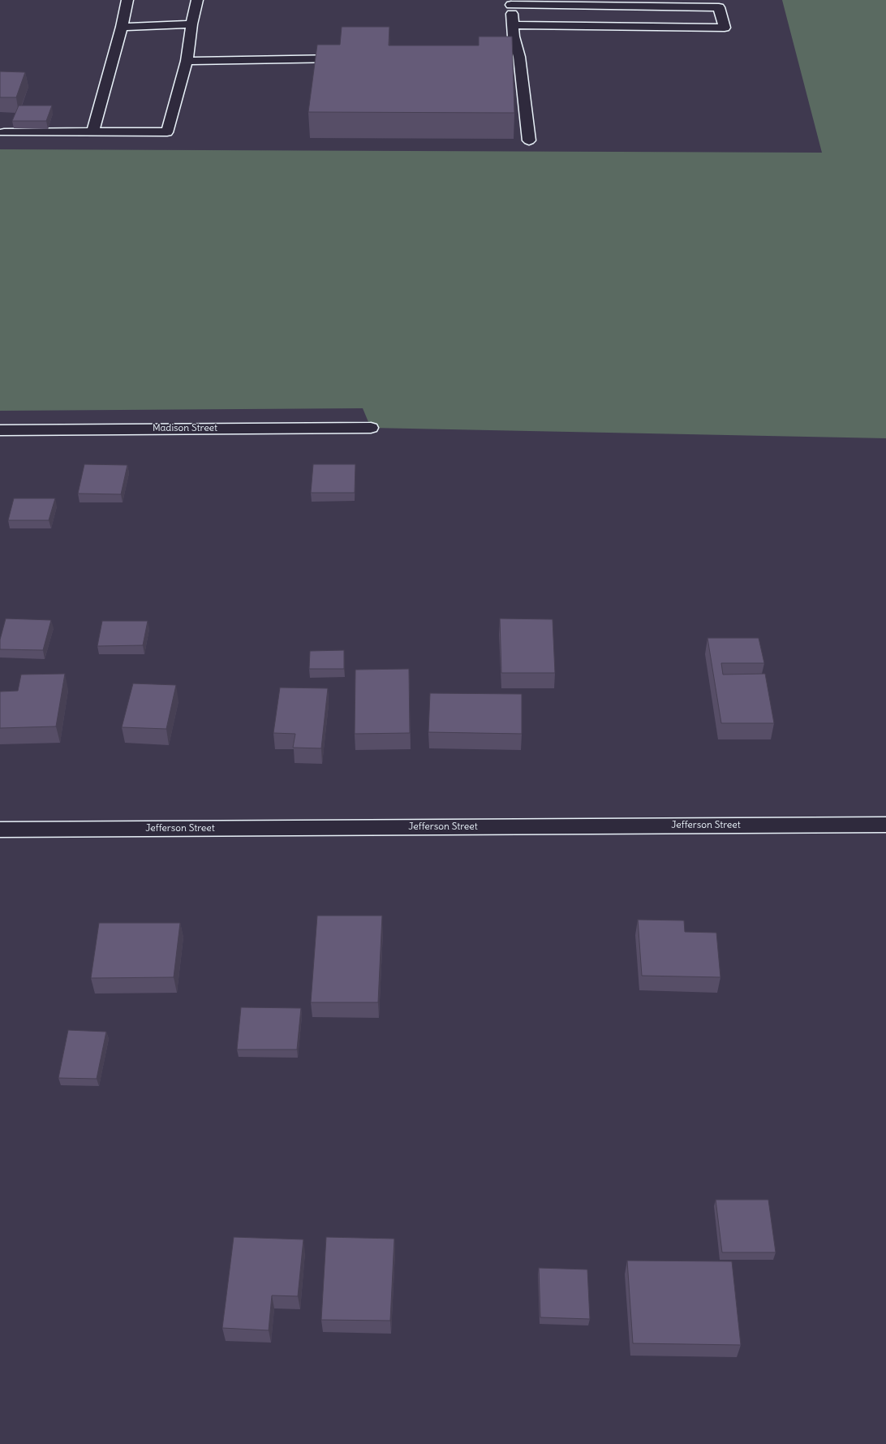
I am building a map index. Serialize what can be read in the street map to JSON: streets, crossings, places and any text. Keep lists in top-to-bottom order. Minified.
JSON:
{"streets":{"street":["Madison Street","Jefferson Street"]}}
